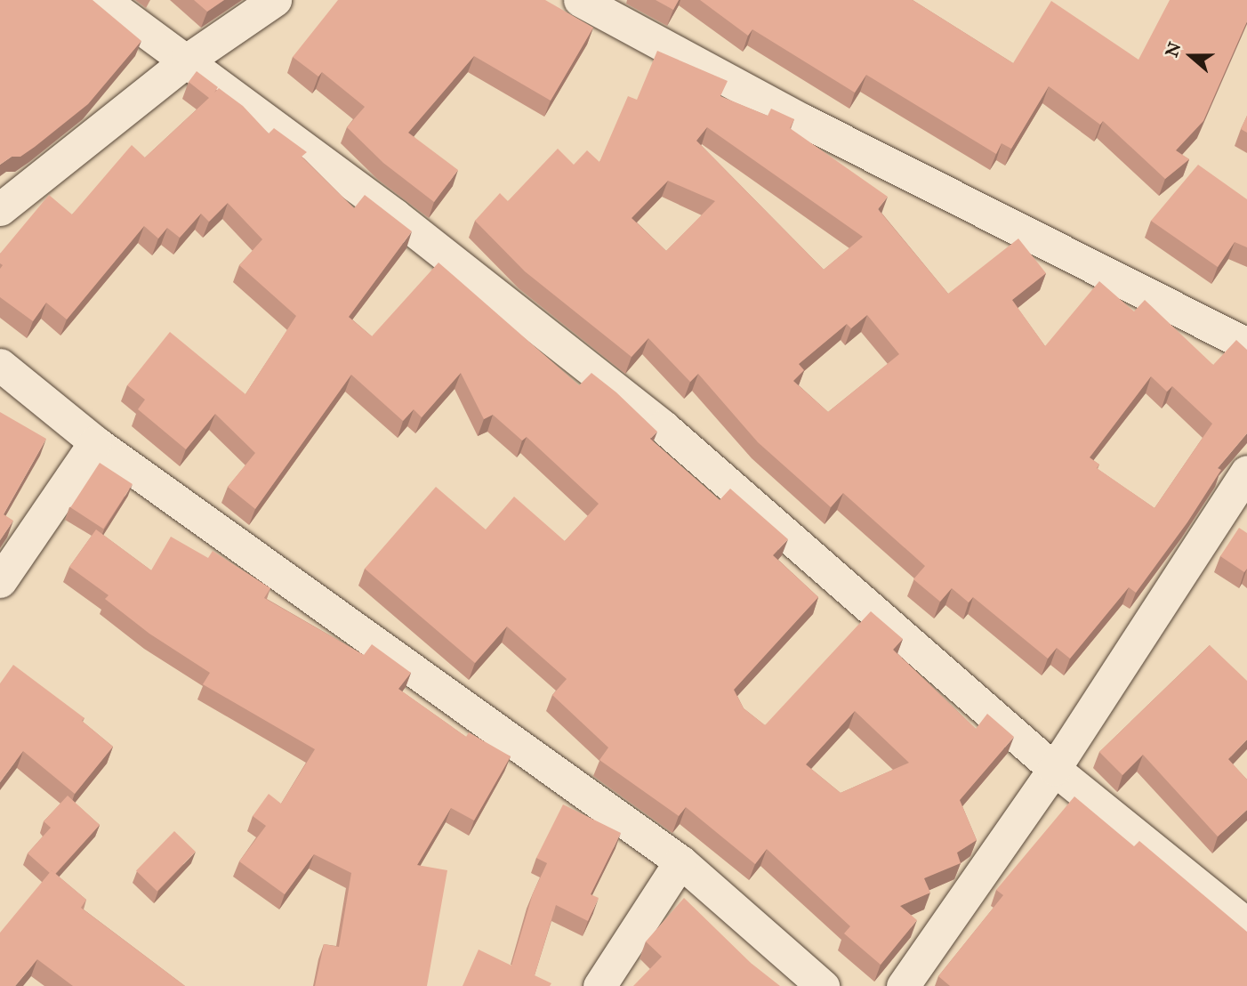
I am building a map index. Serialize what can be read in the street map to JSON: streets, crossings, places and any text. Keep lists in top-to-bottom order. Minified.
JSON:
{"north":"left"}
